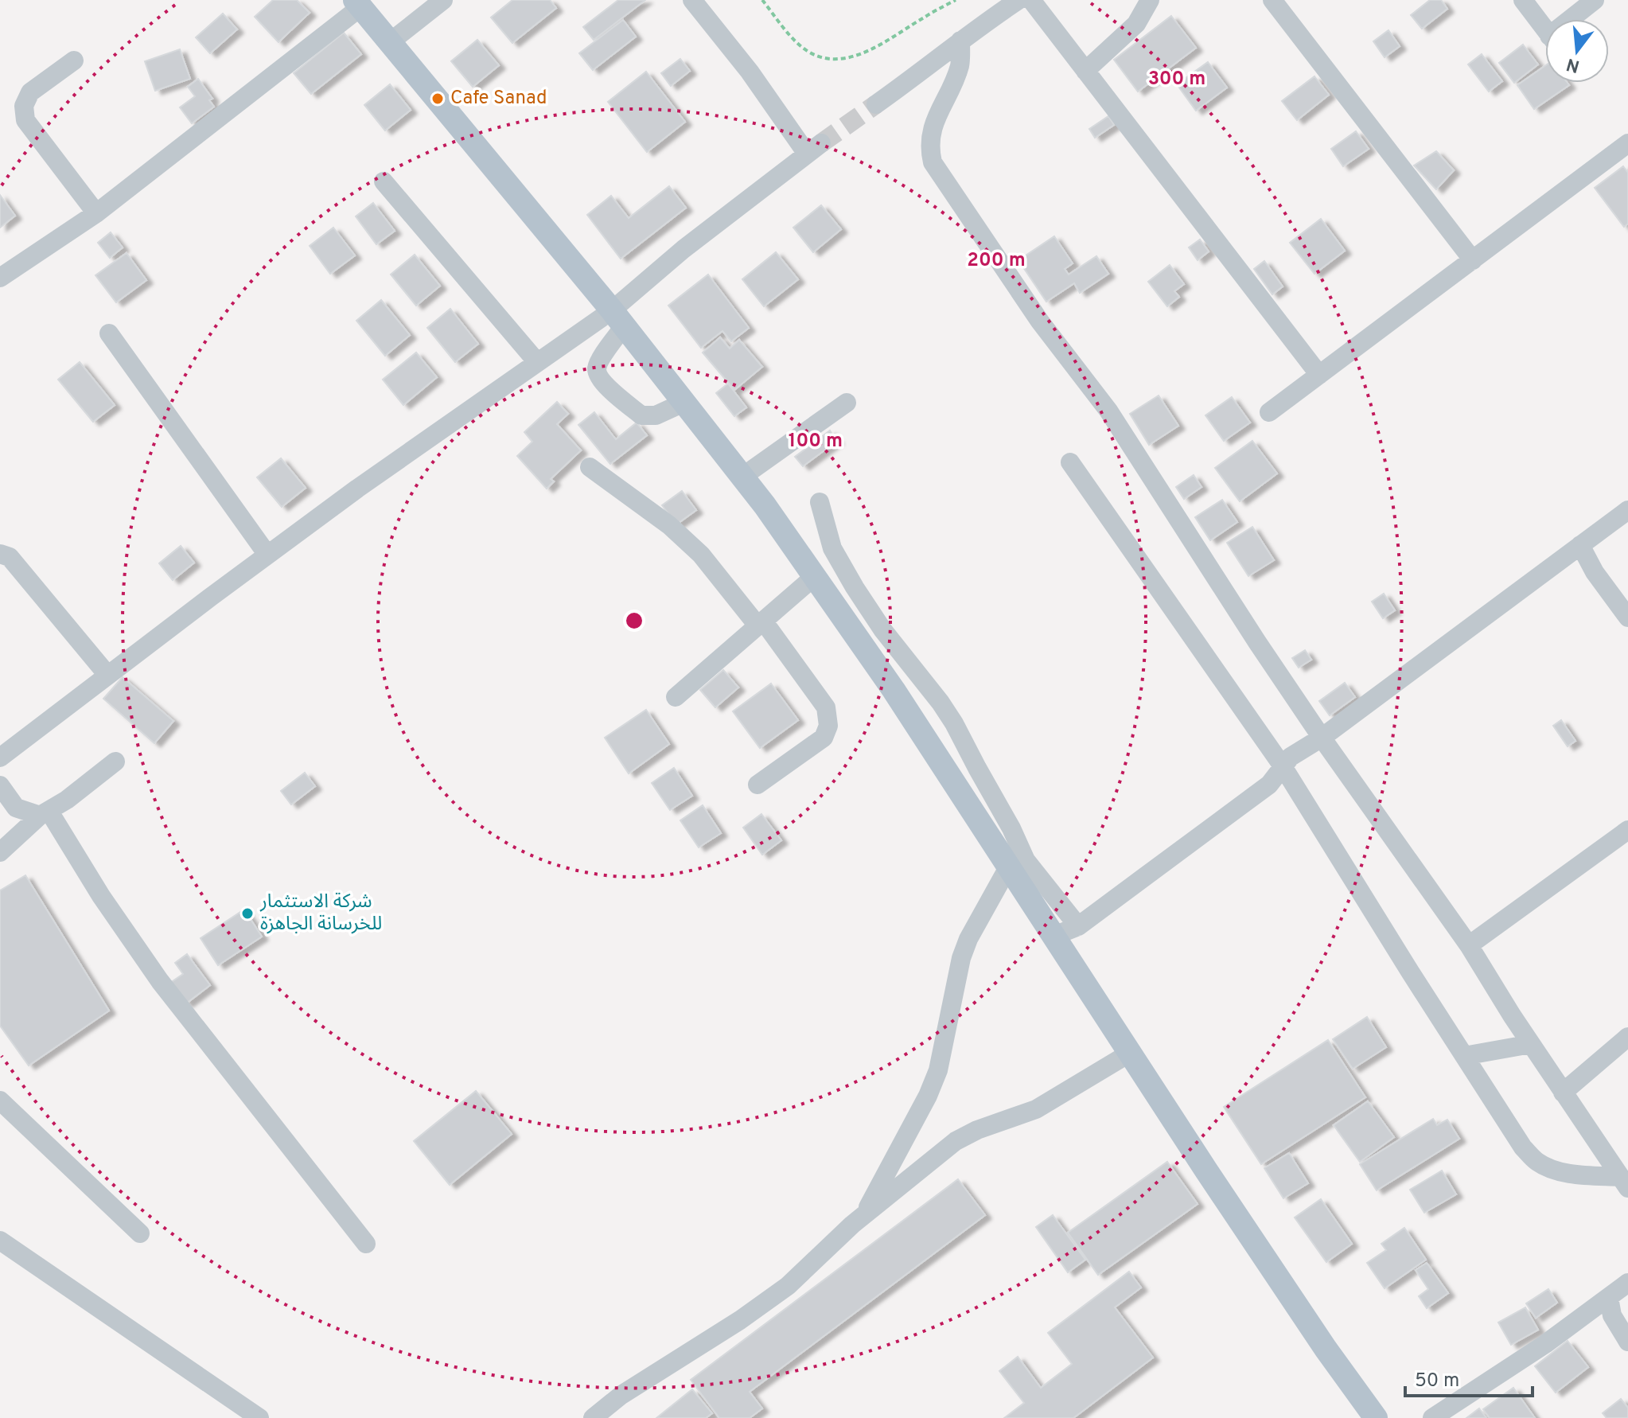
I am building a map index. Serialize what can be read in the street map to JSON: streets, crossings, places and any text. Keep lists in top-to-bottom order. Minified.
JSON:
{"places":["Cafe Sanad","شركة الاستثمار للخرسانة الجاهزة"],"scale_bar":"50 m","north":"bottom","rings":["300 m","200 m","100 m"]}
